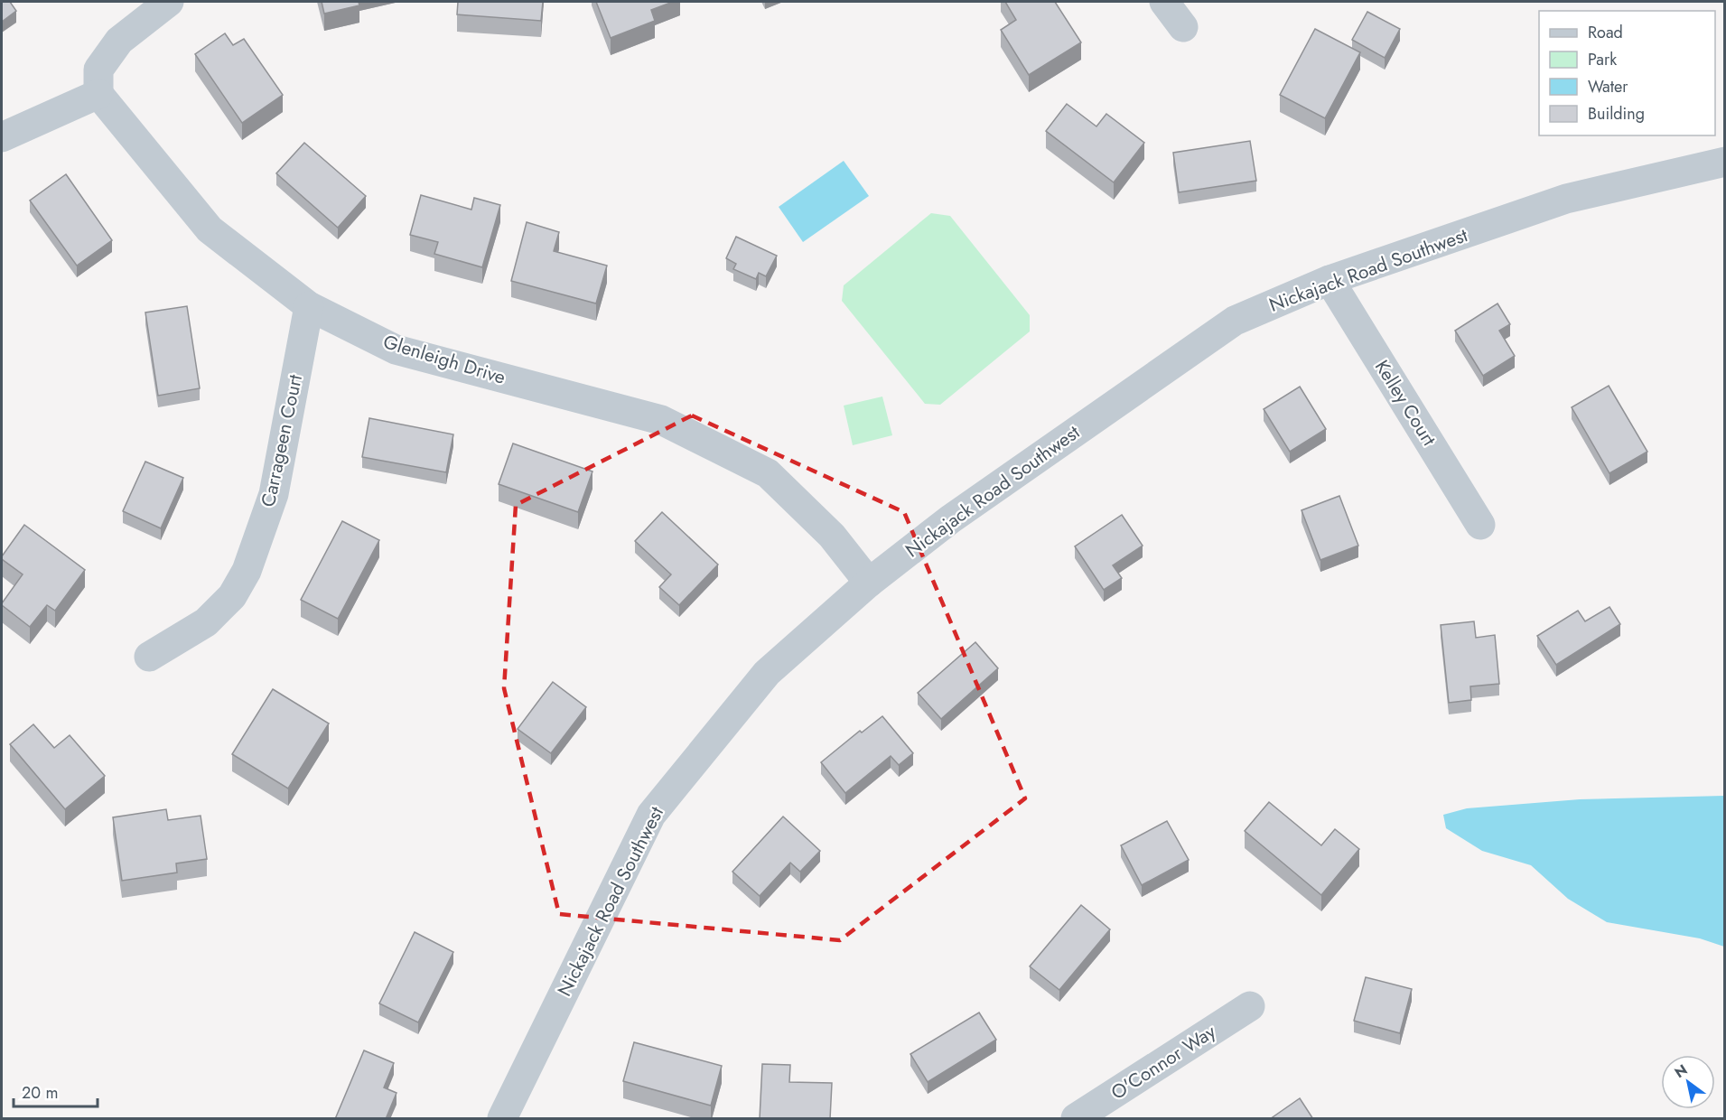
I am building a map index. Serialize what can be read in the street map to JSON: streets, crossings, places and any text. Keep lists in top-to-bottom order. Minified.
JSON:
{"streets":{"street":["Nickajack Road Southwest","Glenleigh Drive","Kelley Court","Carrageen Court","O'Connor Way"]},"crossings":[["Nickajack Road Southwest","Glenleigh Drive"],["Nickajack Road Southwest","Kelley Court"],["Glenleigh Drive","Carrageen Court"]],"legend":["Road","Park","Water","Building"],"scale_bar":"20 m","north":"top left"}
